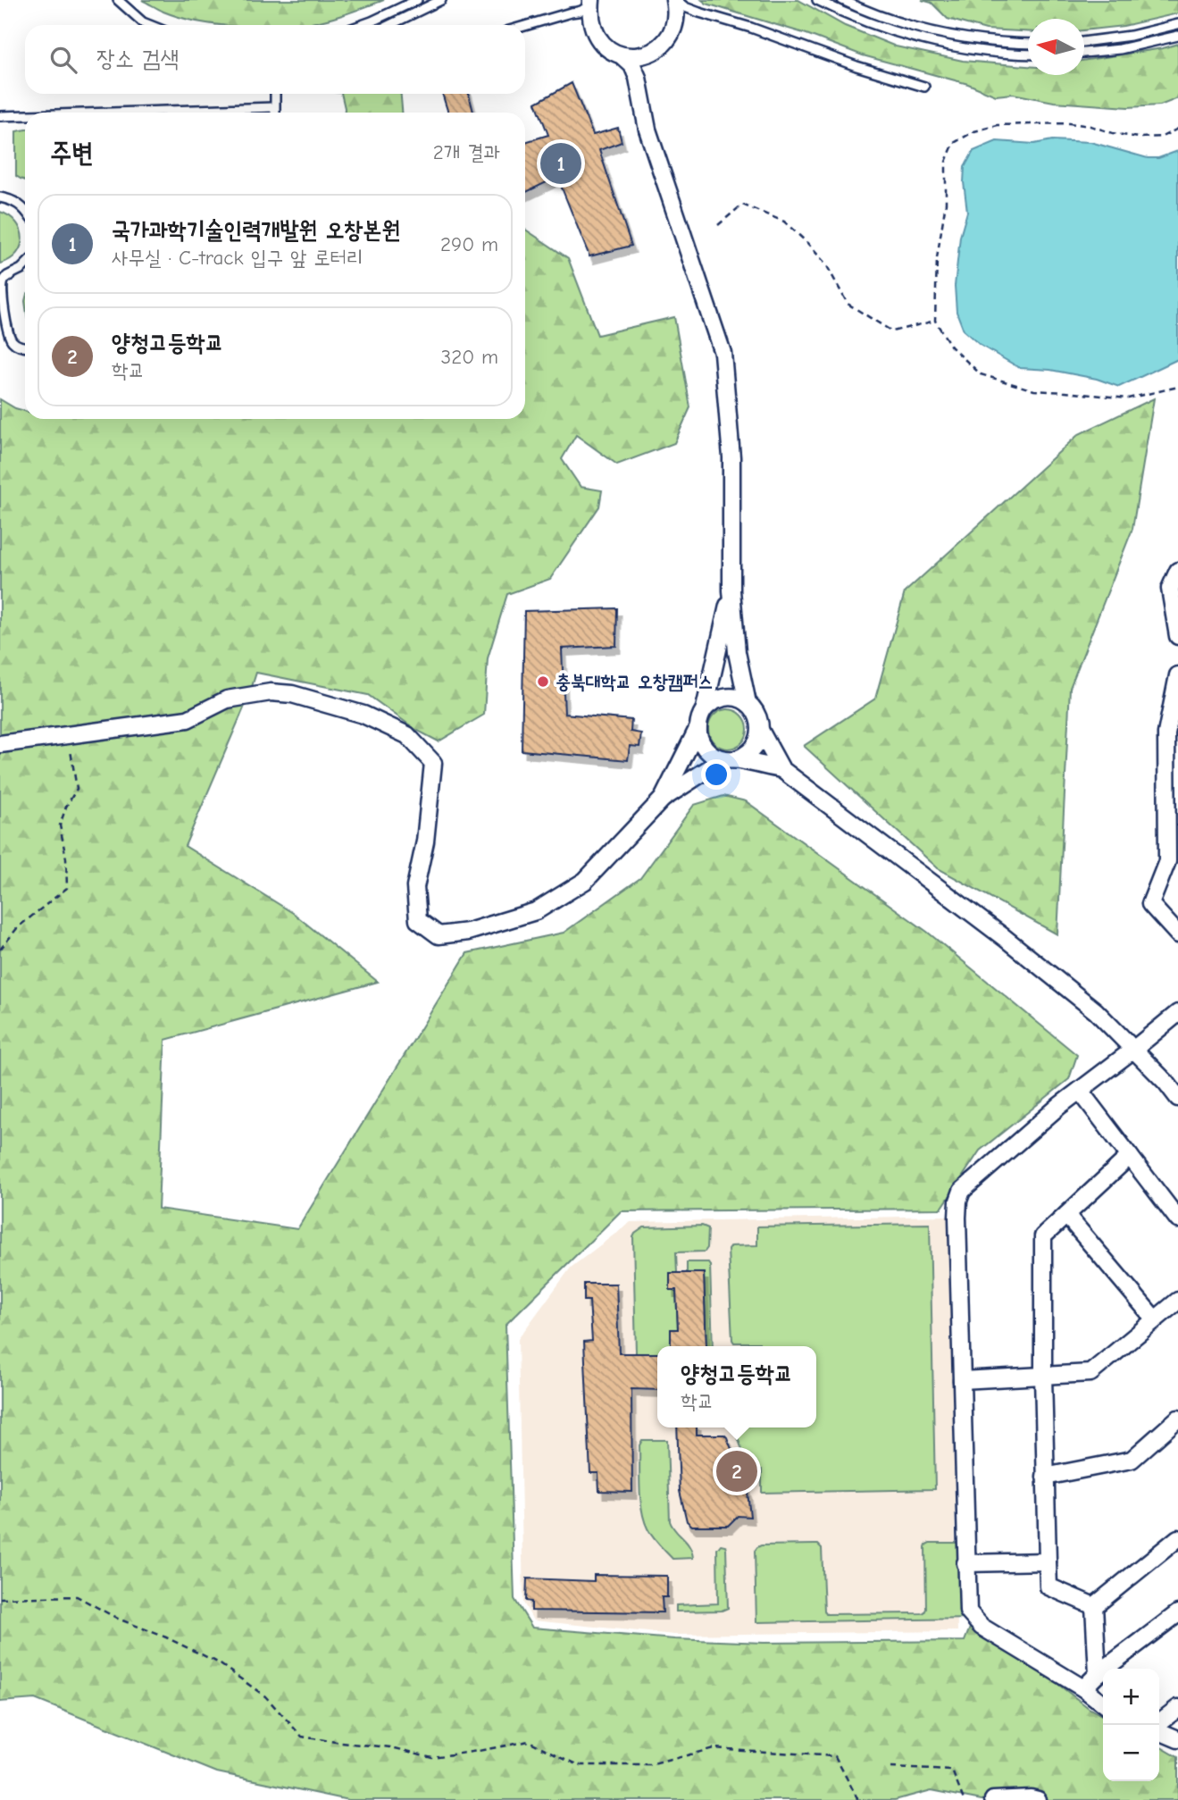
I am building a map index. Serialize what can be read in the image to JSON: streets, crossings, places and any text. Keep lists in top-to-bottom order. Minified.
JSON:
{"places":["충북대학교 오창캠퍼스"],"north":"left","page":{"search":"장소 검색","heading":["주변","2개 결과"],"pins":["1","2"],"list":[{"mark":"1","name":"국가과학기술인력개발원 오창본원","note":"사무실 · C-track 입구 앞 로터리","value":"290 m"},{"mark":"2","name":"양청고등학교","note":"학교","value":"320 m"}],"popup":["양청고등학교","학교"],"map_buttons":["+","−"]}}
